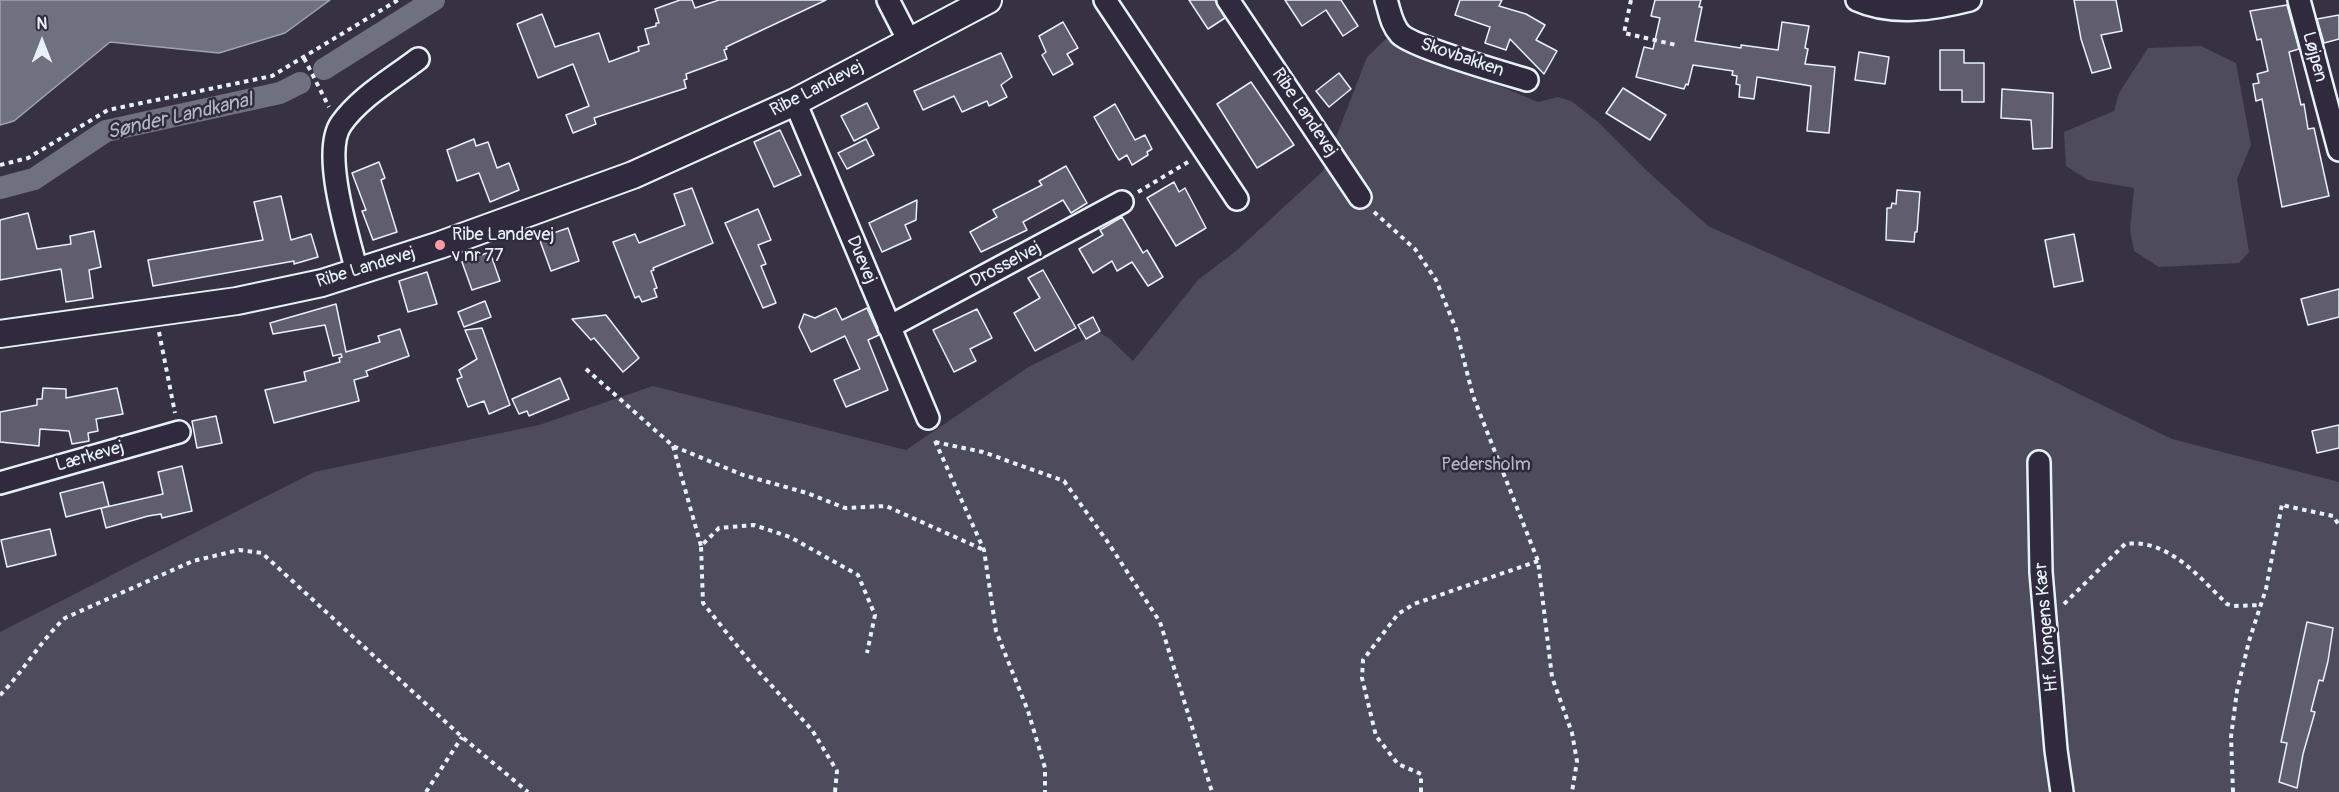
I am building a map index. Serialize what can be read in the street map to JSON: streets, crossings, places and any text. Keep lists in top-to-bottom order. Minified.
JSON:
{"streets":{"main road":["Ribe Landevej"],"street":["Løjpen","Skovbakken","Duevej","Drosselvej","Lærkevej","Hf. Kongens Kær"]},"crossings":[["Ribe Landevej","Duevej"],["Duevej","Drosselvej"]],"water":["Sønder Landkanal"],"parks":["Pedersholm"],"places":["Ribe Landevej v nr 77"],"north":"top"}
